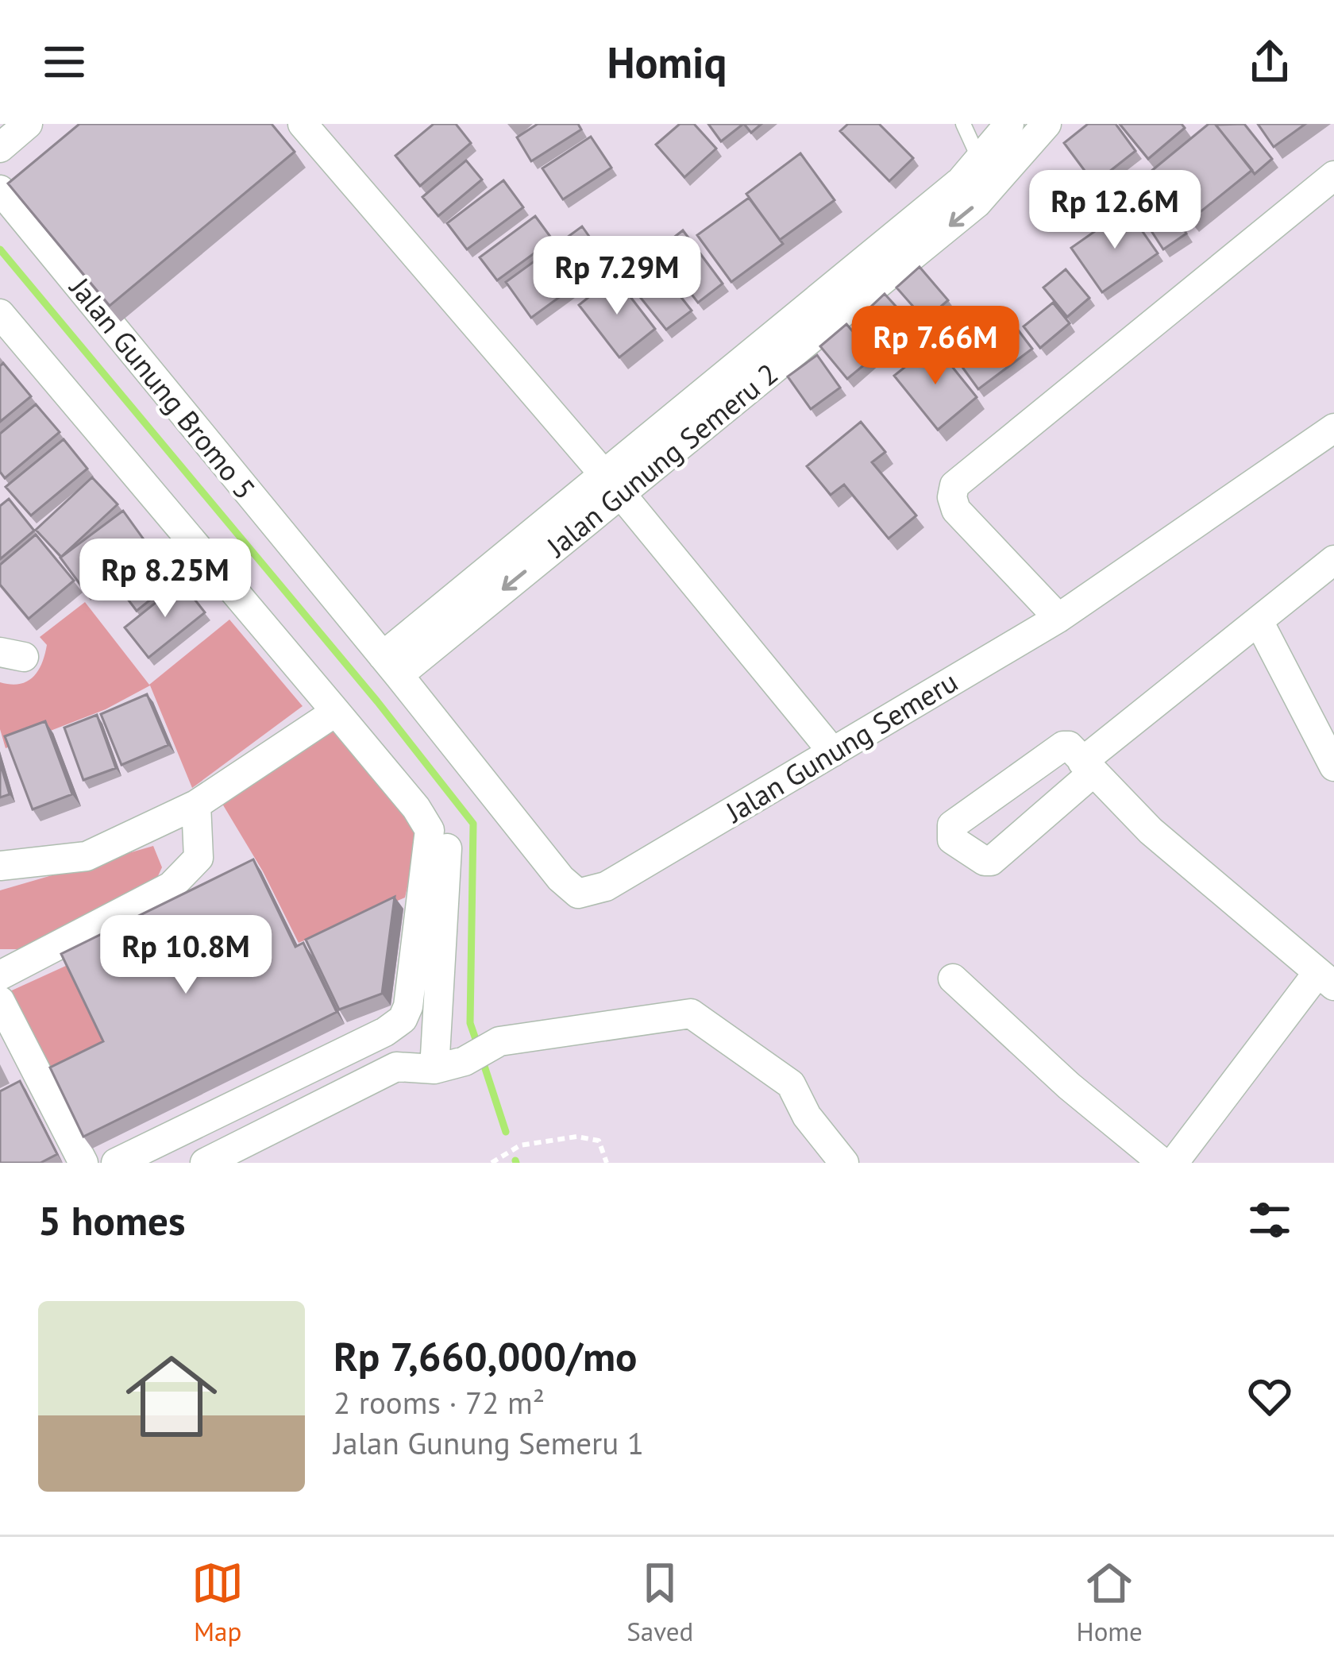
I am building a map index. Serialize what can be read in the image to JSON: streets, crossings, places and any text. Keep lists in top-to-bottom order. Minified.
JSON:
{"streets":{"street":["Jalan Gunung Bromo 5","Jalan Gunung Semeru 2","Jalan Gunung Semeru"]},"crossings":[["Jalan Gunung Bromo 5","Jalan Gunung Semeru 2"],["Jalan Gunung Bromo 5","Jalan Gunung Semeru"],["Jalan Gunung Semeru 2","Jalan Gunung Semeru"]],"page":{"header":"Homiq","price":["Rp 12.6M","Rp 7.29M","Rp 7.66M","Rp 8.25M","Rp 10.8M"],"heading":"5 homes","list":[{"name":"Rp 7,660,000/mo","note":"2 rooms · 72 m² · Jalan Gunung Semeru 1"}],"tabs":["Map","Saved","Home"]}}
